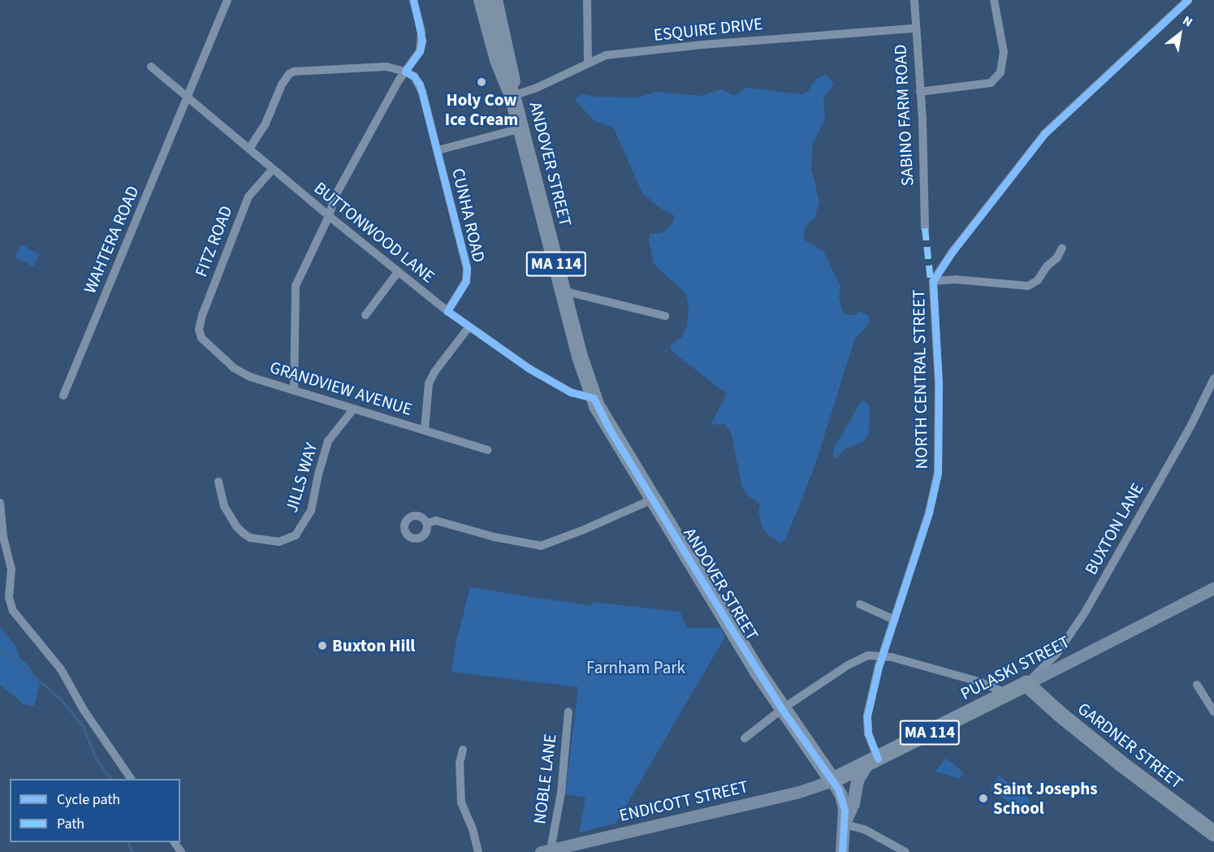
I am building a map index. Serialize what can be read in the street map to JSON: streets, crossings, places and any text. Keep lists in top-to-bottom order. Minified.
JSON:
{"streets":{"highway":["ANDOVER STREET","MA 114","PULASKI STREET","GARDNER STREET"],"street":["ESQUIRE DRIVE","SABINO FARM ROAD","CUNHA ROAD","BUTTONWOOD LANE","WAHTERA ROAD","FITZ ROAD","NORTH CENTRAL STREET","GRANDVIEW AVENUE","JILLS WAY","BUXTON LANE","NOBLE LANE","ENDICOTT STREET"]},"crossings":[["ESQUIRE DRIVE","SABINO FARM ROAD"],["ESQUIRE DRIVE","ANDOVER STREET"],["ANDOVER STREET","BUTTONWOOD LANE"],["ANDOVER STREET","PULASKI STREET"],["ANDOVER STREET","ENDICOTT STREET"],["CUNHA ROAD","BUTTONWOOD LANE"],["BUTTONWOOD LANE","WAHTERA ROAD"],["BUTTONWOOD LANE","FITZ ROAD"],["FITZ ROAD","GRANDVIEW AVENUE"],["NORTH CENTRAL STREET","PULASKI STREET"],["GRANDVIEW AVENUE","JILLS WAY"],["BUXTON LANE","PULASKI STREET"],["BUXTON LANE","GARDNER STREET"],["PULASKI STREET","GARDNER STREET"],["PULASKI STREET","ENDICOTT STREET"],["NOBLE LANE","ENDICOTT STREET"]],"parks":["Farnham Park"],"places":["Holy Cow Ice Cream","Buxton Hill","Saint Josephs School"],"legend":["Cycle path","Path"],"north":"top right"}
